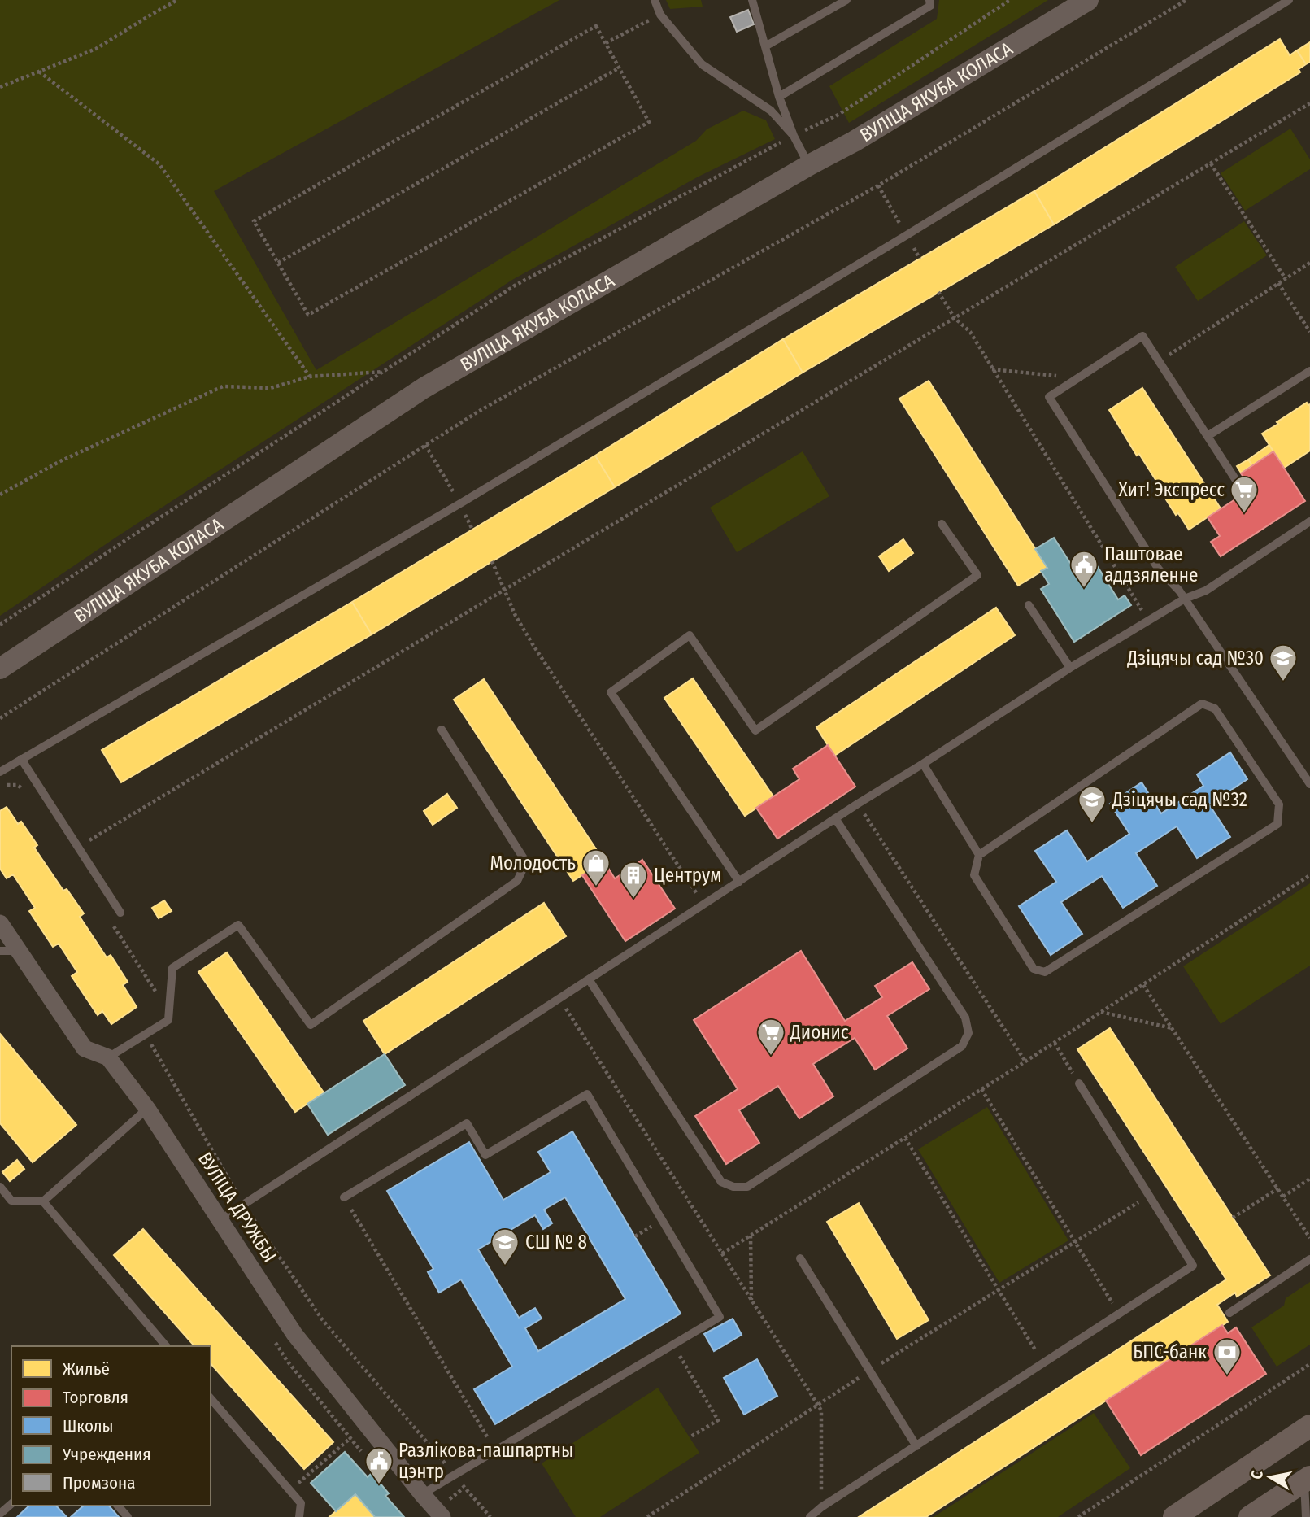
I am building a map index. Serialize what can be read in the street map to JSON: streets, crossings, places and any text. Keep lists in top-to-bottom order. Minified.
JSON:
{"streets":{"street":["ВУЛІЦА ЯКУБА КОЛАСА","ВУЛІЦА ДРУЖБЫ"]},"places":{"supermarket":["Хит! Экспресс","Дионис"],"public building":["Паштовае аддзяленне","Разлікова-пашпартны цэнтр"],"school or university":["Дзіцячы сад №30","Дзіцячы сад №32","СШ № 8"],"shop":["Молодость"],"building":["Центрум"],"bank":["БПС-банк"]},"legend":["Жильё","Торговля","Школы","Учреждения","Промзона"],"north":"left"}
